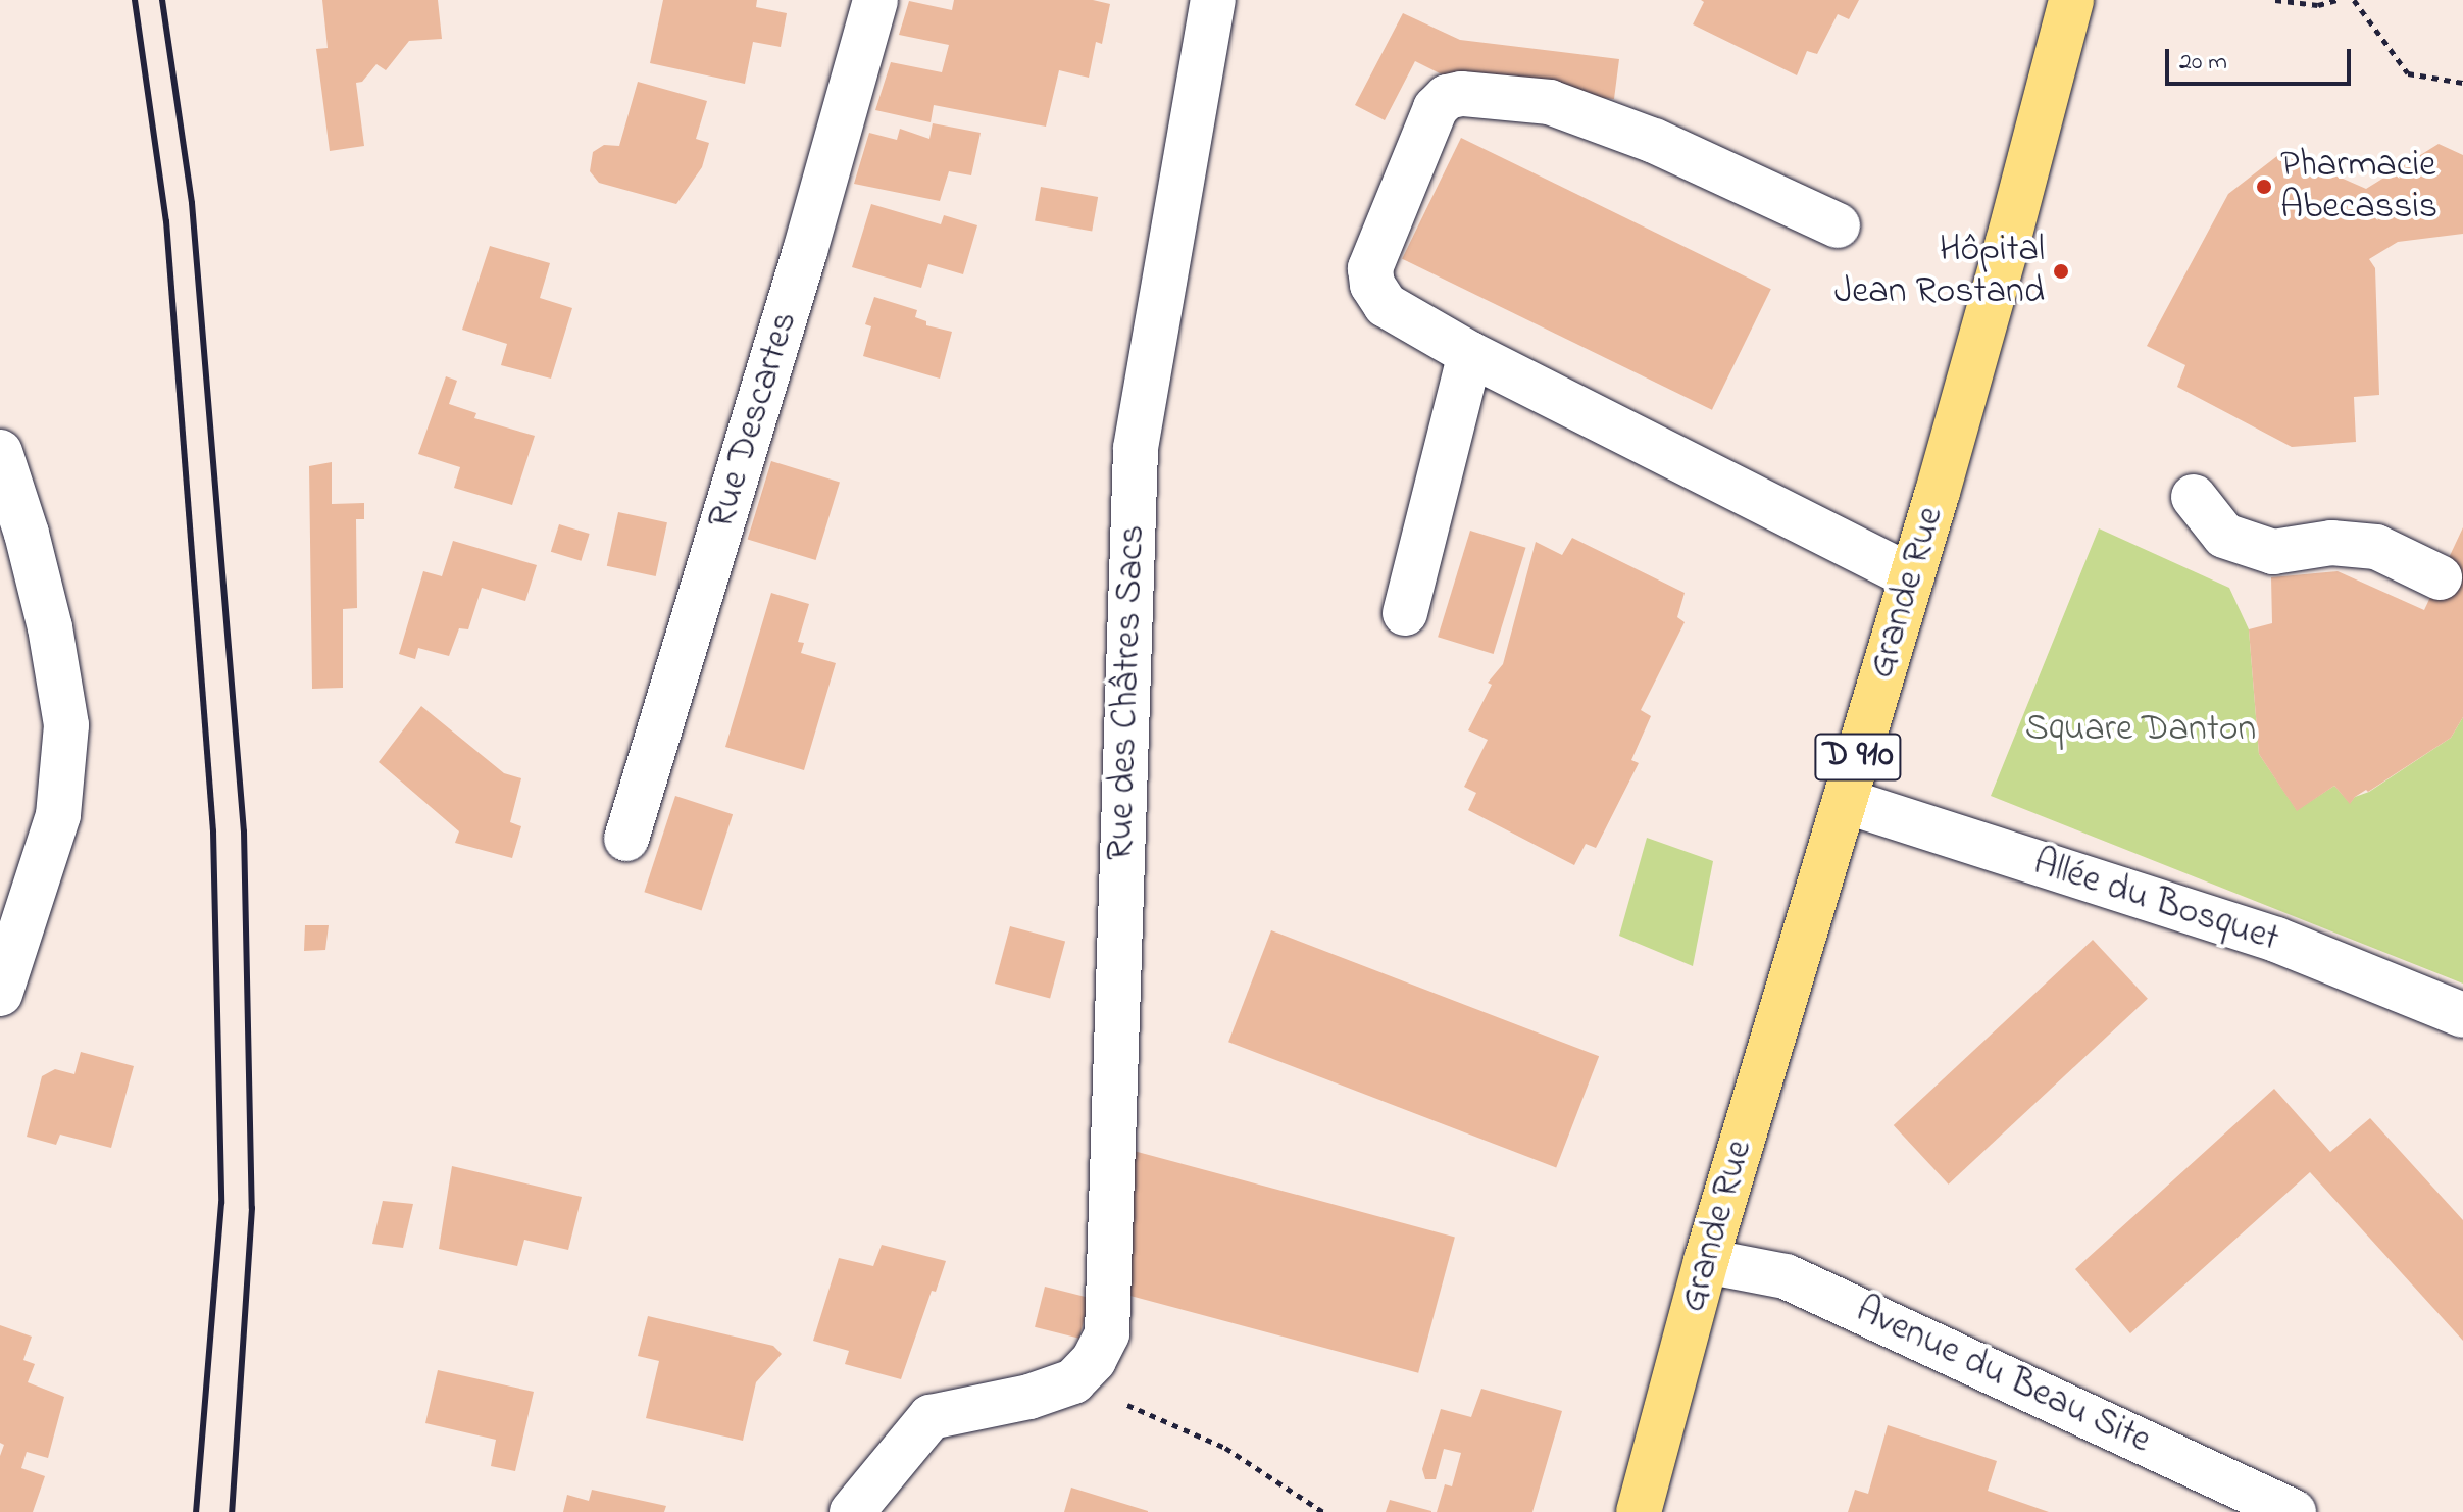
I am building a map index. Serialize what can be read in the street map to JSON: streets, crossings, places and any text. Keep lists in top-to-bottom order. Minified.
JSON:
{"streets":{"main road":["Grande Rue","D 910"],"street":["Rue Descartes","Rue des Châtres Sacs","Allée du Bosquet","Avenue du Beau Site"]},"crossings":[["Grande Rue","Allée du Bosquet"],["Grande Rue","Avenue du Beau Site"]],"parks":["Square Danton"],"places":["Pharmacie Abecassis","Hôpital Jean Rostand"],"scale_bar":"20 m"}
